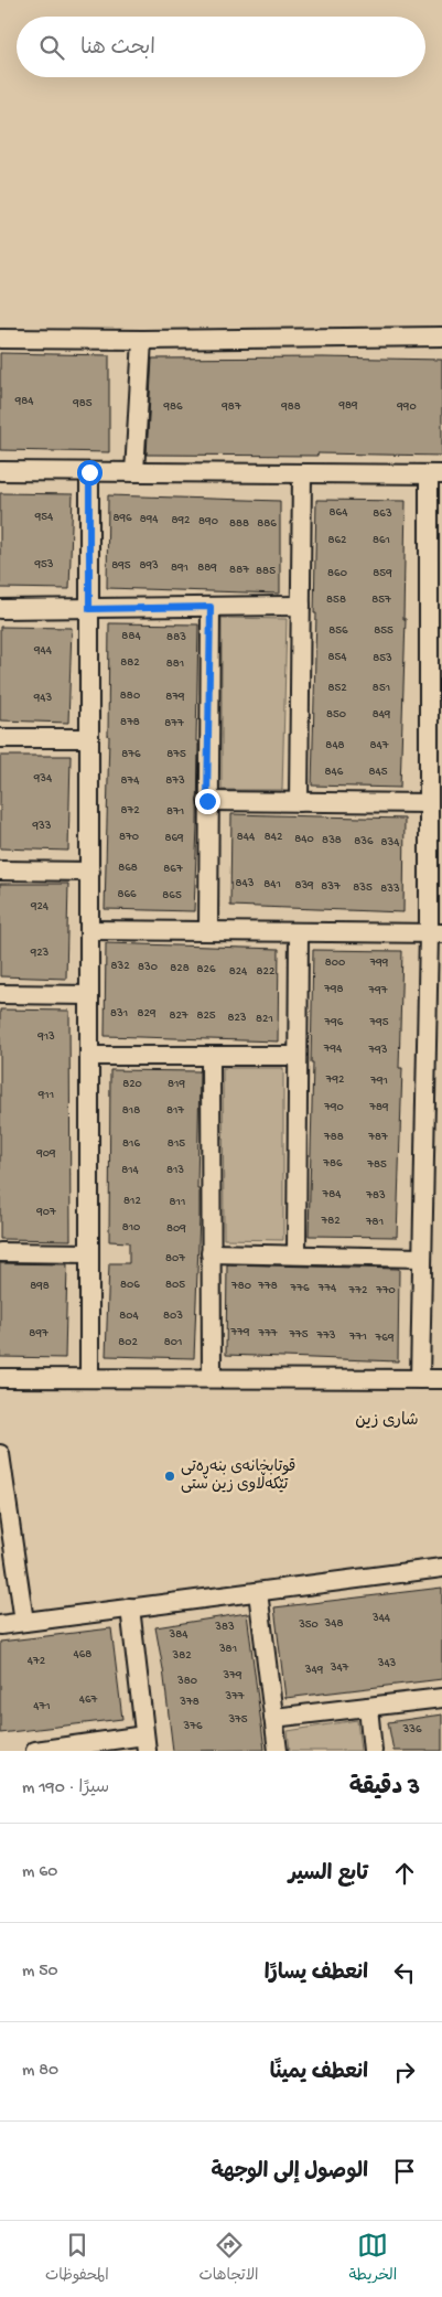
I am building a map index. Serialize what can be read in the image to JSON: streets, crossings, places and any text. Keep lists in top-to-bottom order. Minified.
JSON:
{"districts":["شاری زین"],"places":["قوتابخانەی بنەڕەتی تێکەڵاوی زین ستی"],"house_numbers":["984","985","989","986","987","988","990","864","863","954","896","894","892","890","888","886","862","861","953","895","893","891","889","887","885","860","859","858","857","856","855","884","883","944","854","853","882","881","852","851","880","879","943","850","849","878","877","848","847","876","875","846","845","934","874","873","872","871","933","870","844","842","869","840","838","836","834","868","867","843","841","839","837","835","833","866","865","924","923","800","799","832","830","828","826","824","822","798","797","831","829","827","825","823","821","796","795","913","794","793","792","791","820","819","911","790","789","818","817","788","787","816","815","909","786","785","814","813","784","783","812","811","907","782","781","810","809","807","806","805","898","780","778","776","774","772","770","804","803","779","897","777","775","773","771","769","802","801","344","348","350","383","384","381","468","382","472","343","347","349","379","380","377","467","378","471","375","376","336"],"page":{"search":"ابحث هنا","heading":["3 دقيقة","سيرًا · 190 m"],"list":[["تابع السير","60 m"],["انعطف يسارًا","50 m"],["انعطف يمينًا","80 m"],"الوصول إلى الوجهة"],"nav":["الخريطة","الاتجاهات","المحفوظات"]}}
